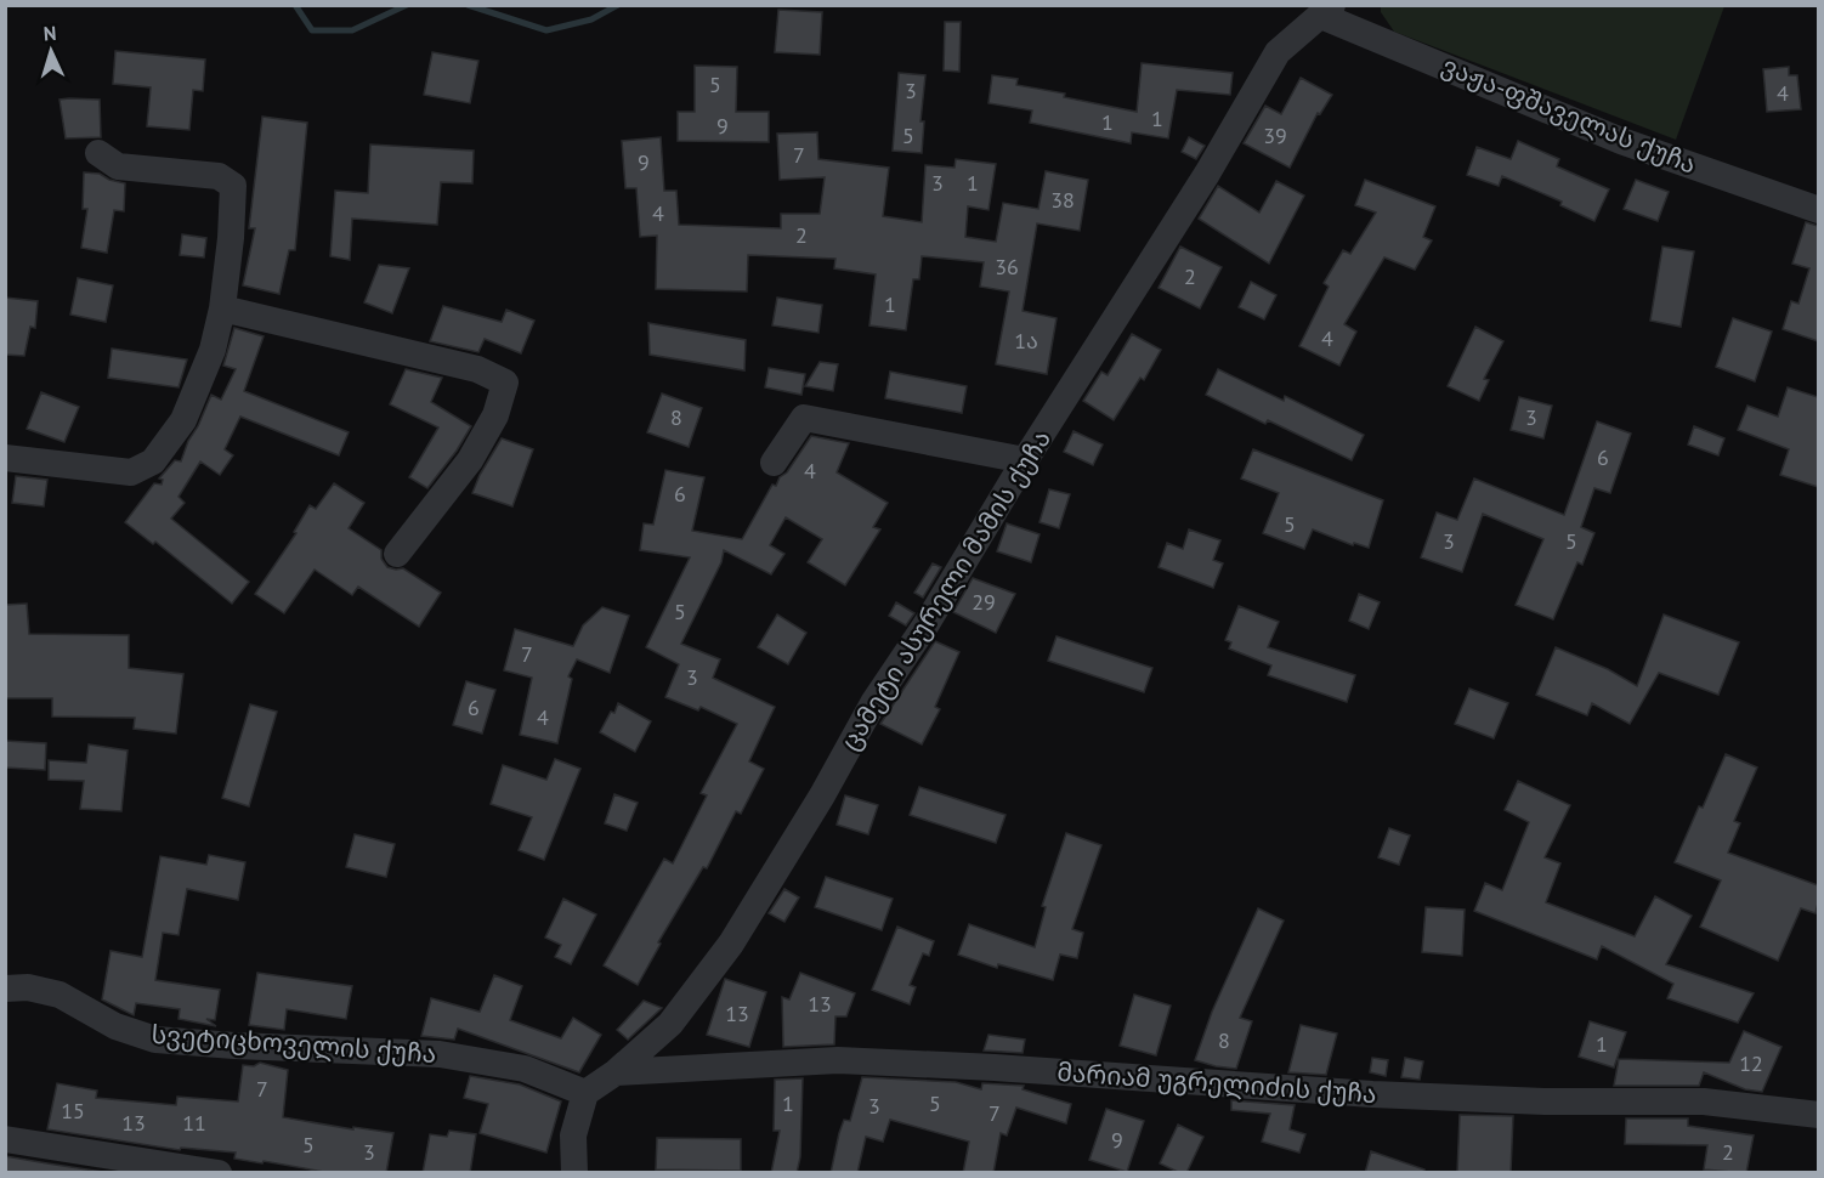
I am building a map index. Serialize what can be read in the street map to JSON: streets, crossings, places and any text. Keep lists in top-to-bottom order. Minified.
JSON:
{"streets":{"street":["ვაჟა-ფშაველას ქუჩა","ცამეტი ასურელი მამის ქუჩა","სვეტიცხოველის ქუჩა","მარიამ უგრელიძის ქუჩა"]},"crossings":[["ვაჟა-ფშაველას ქუჩა","ცამეტი ასურელი მამის ქუჩა"],["ცამეტი ასურელი მამის ქუჩა","სვეტიცხოველის ქუჩა"],["ცამეტი ასურელი მამის ქუჩა","მარიამ უგრელიძის ქუჩა"]],"house_numbers":["5","3","4","1","1","9","5","39","7","9","3","1","38","4","2","36","2","1","4","1ა","8","3","6","4","6","5","3","5","29","5","7","3","6","4","13","13","8","1","12","7","1","5","3","15","7","13","11","9","5","3","2"],"north":"top"}
